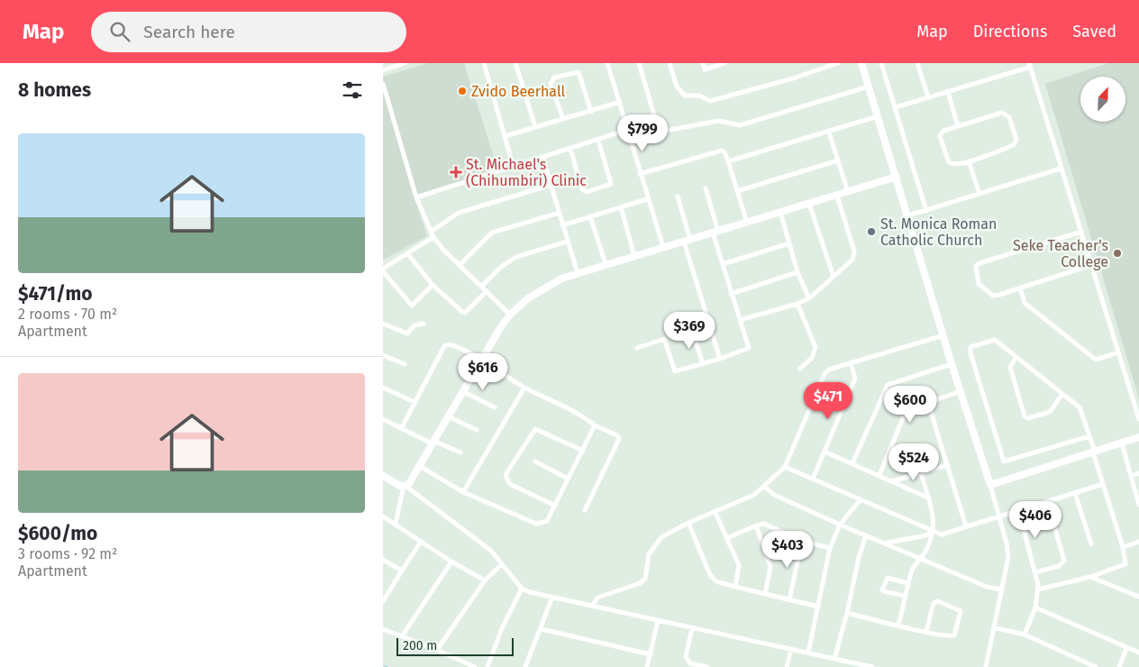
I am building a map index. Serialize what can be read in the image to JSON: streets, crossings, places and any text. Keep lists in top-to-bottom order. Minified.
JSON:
{"places":{"other":["Zvido Beerhall","St. Monica Roman Catholic Church","Seke Teacher's College"],"health":["St. Michael's (Chihumbiri) Clinic"]},"scale_bar":"200 m","north":"top right","page":{"header":"Map","search":"Search here","nav":["Map","Directions","Saved"],"heading":"8 homes","price":["$799","$369","$616","$471","$600","$524","$406","$403"],"list":[{"name":"$471/mo","note":"2 rooms · 70 m² · Apartment"},{"name":"$600/mo","note":"3 rooms · 92 m² · Apartment"}],"scale":"200 m"}}
